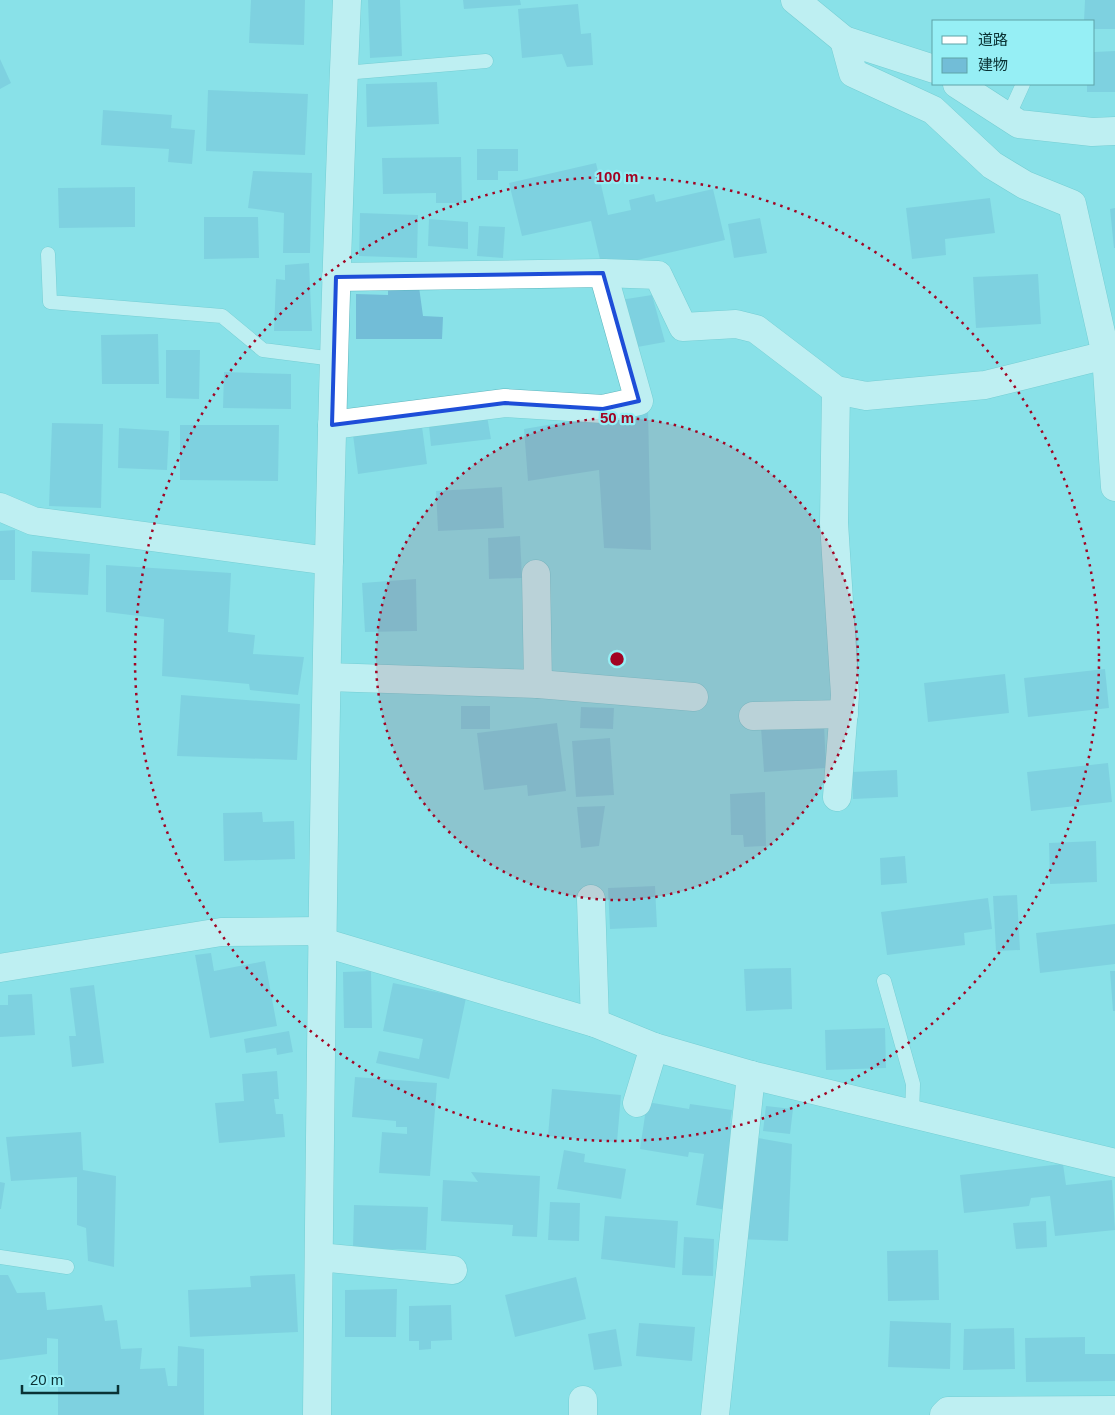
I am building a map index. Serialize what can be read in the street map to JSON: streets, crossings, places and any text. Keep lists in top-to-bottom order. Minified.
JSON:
{"legend":["道路","建物"],"scale_bar":"20 m","rings":["100 m","50 m"]}
